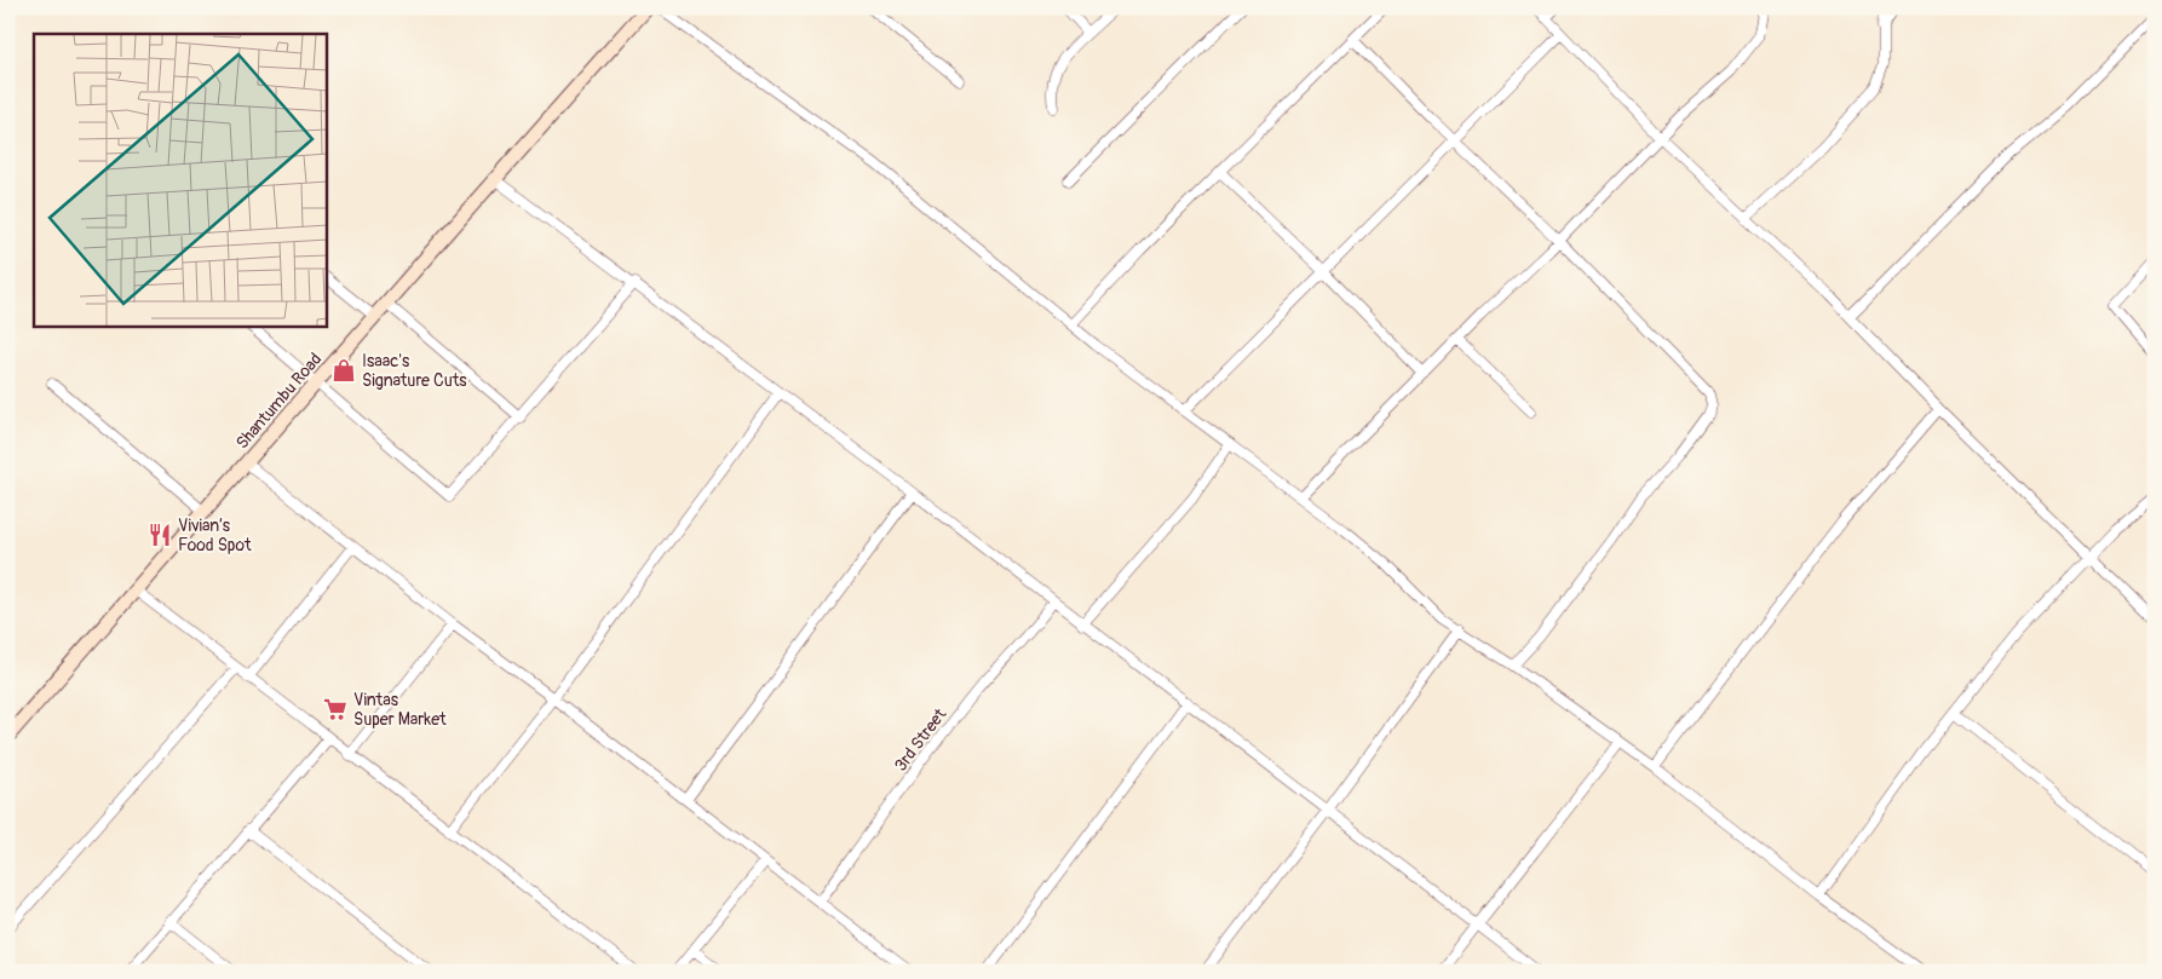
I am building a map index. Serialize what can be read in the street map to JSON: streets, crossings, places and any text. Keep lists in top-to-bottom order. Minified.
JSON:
{"streets":{"street":["Shantumbu Road","3rd Street"]},"places":{"shop":["Isaac's Signature Cuts"],"restaurant":["Vivian’s Food Spot"],"supermarket":["Vintas Super Market"]}}
